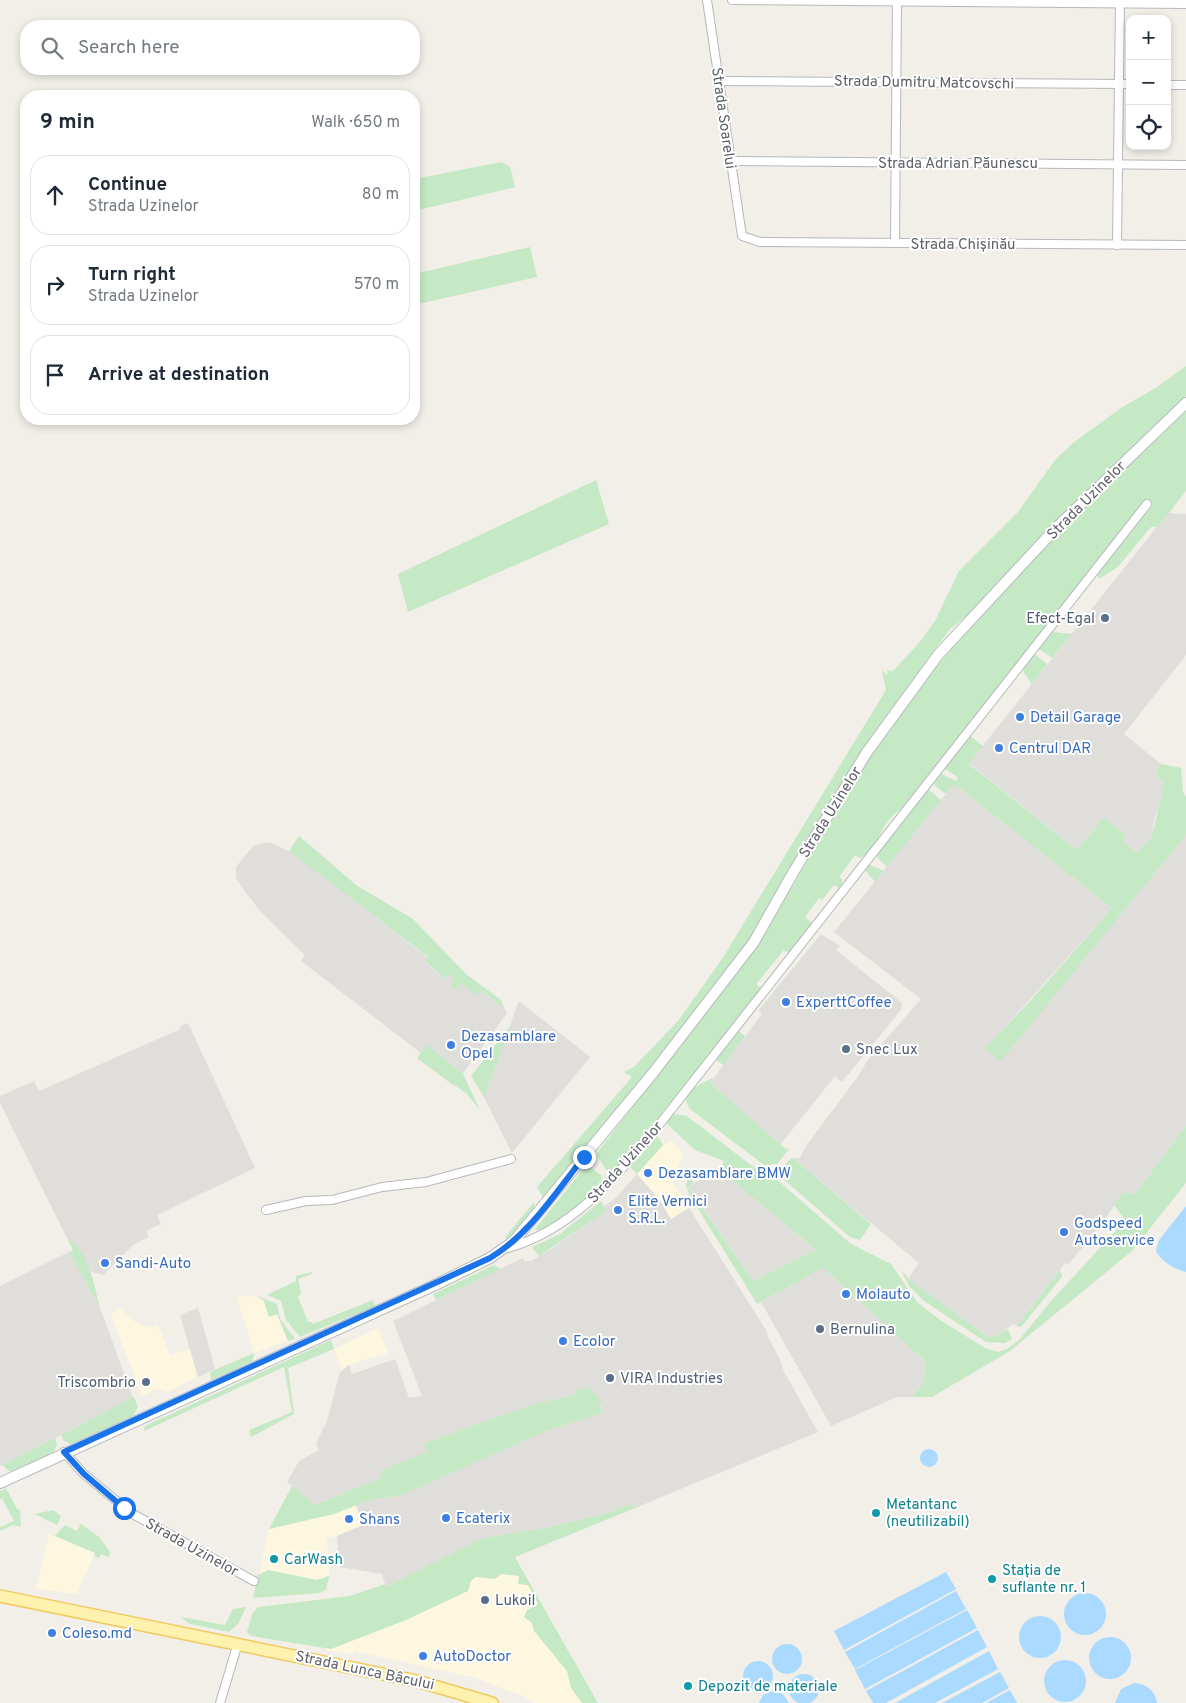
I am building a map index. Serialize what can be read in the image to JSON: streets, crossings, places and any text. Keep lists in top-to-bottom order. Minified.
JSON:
{"streets":{"main road":["Strada Lunca Bâcului"],"street":["Strada Dumitru Matcovschi","Strada Soarelui","Strada Adrian Păunescu","Strada Chișinău","Strada Uzinelor"]},"crossings":[["Strada Dumitru Matcovschi","Strada Soarelui"],["Strada Soarelui","Strada Adrian Păunescu"],["Strada Soarelui","Strada Chișinău"]],"places":["Efect-Egal","Detail Garage","Centrul DAR","ExperttCoffee","Dezasamblare Opel","Snec Lux","Dezasamblare BMW","Elite Vernici S.R.L.","Godspeed Autoservice","Sandi-Auto","Molauto","Bernulina","Ecolor","VIRA Industries","Triscombrio","Metantanc (neutilizabil)","Ecaterix","Shans","CarWash","Stația de suflante nr. 1","Lukoil","Coleso.md","AutoDoctor","Depozit de materiale"],"page":{"map_buttons":["+","−"],"search":"Search here","heading":["9 min","Walk · 650 m"],"list":[["Continue","Strada Uzinelor","80 m"],["Turn right","Strada Uzinelor","570 m"],"Arrive at destination"]}}
